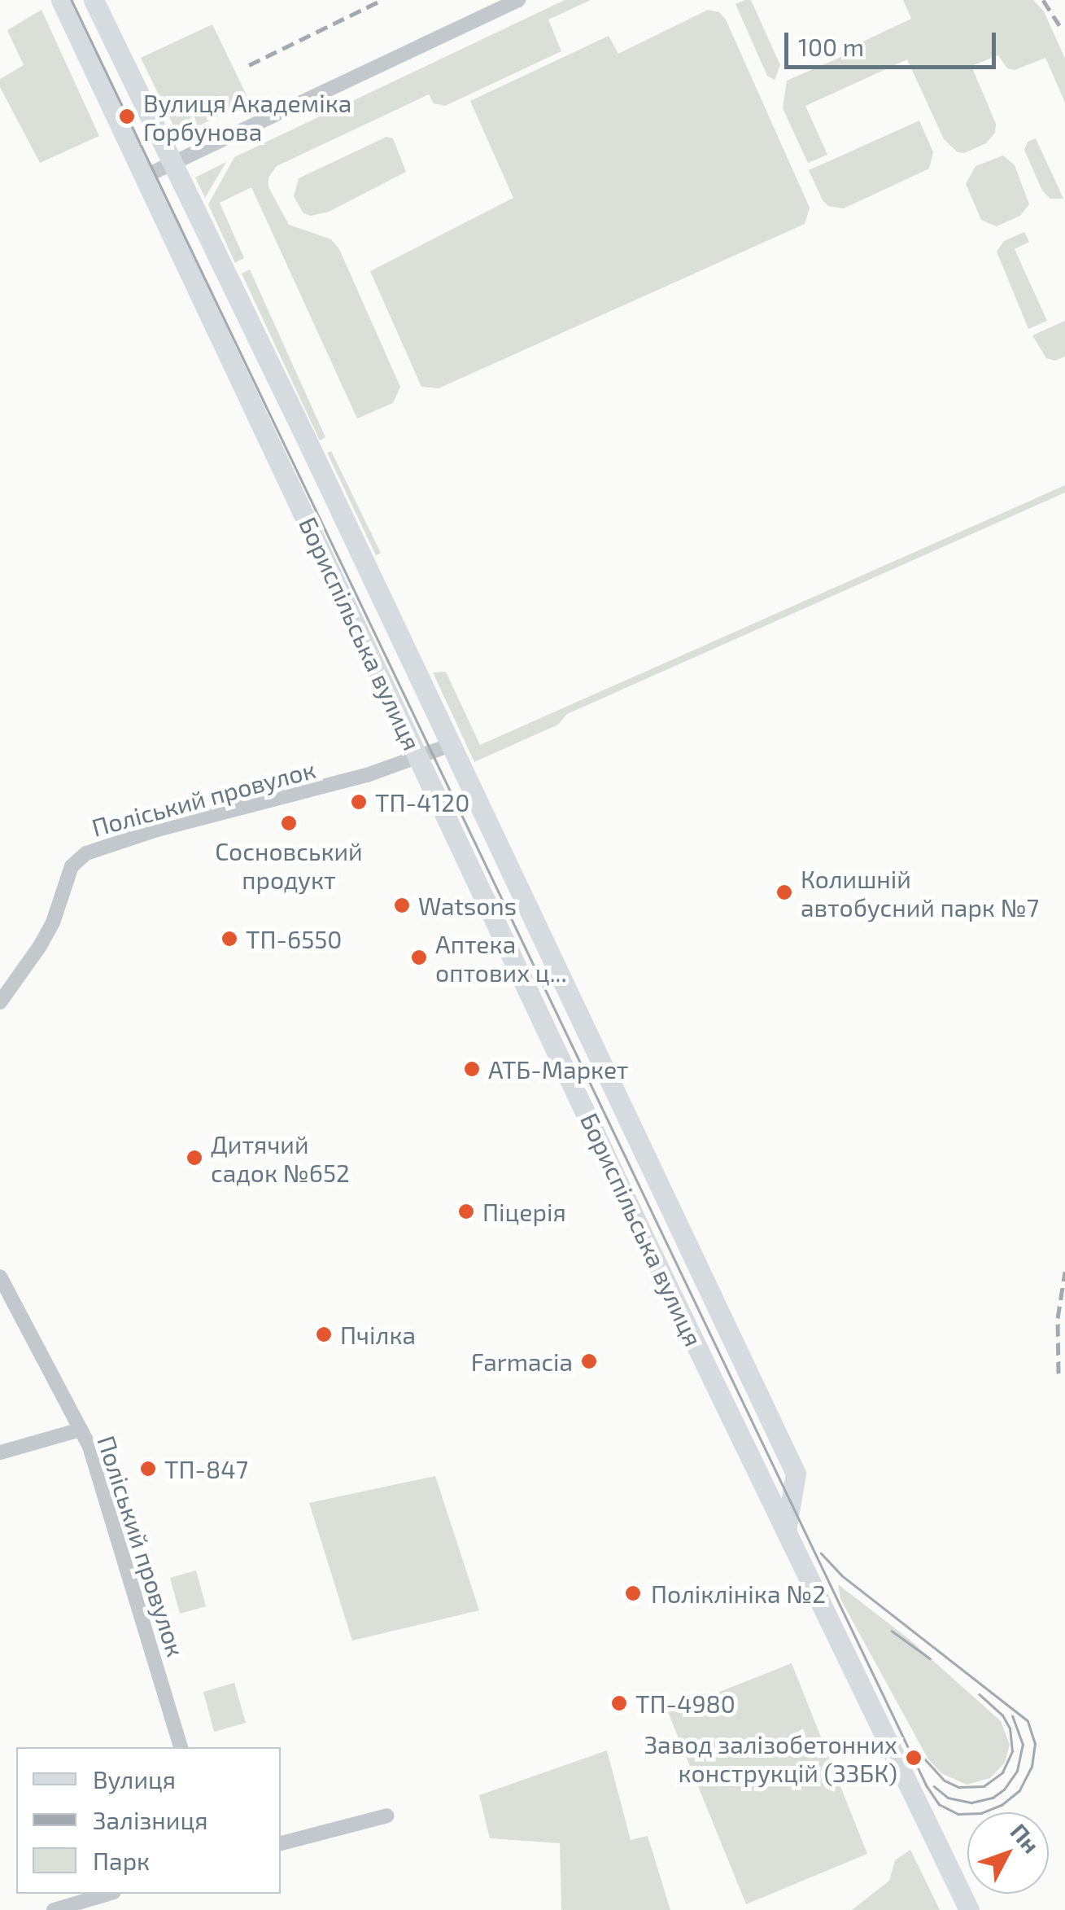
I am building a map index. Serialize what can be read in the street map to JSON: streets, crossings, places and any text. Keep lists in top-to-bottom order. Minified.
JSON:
{"streets":{"main road":["Бориспільська вулиця"],"street":["Поліський провулок"]},"crossings":[["Бориспільська вулиця","Поліський провулок"]],"places":["Вулиця Академіка Горбунова","ТП-4120","Сосновський продукт","Колишній автобусний парк №7","Watsons","ТП-6550","Аптека оптових ц...","АТБ-Маркет","Дитячий садок №652","Піцерія","Пчілка","Farmacia","ТП-847","Поліклініка №2","ТП-4980","Завод залізобетонних конструкцій (ЗЗБК)"],"legend":["Вулиця","Залізниця","Парк"],"scale_bar":"100 m","north":"top right"}
